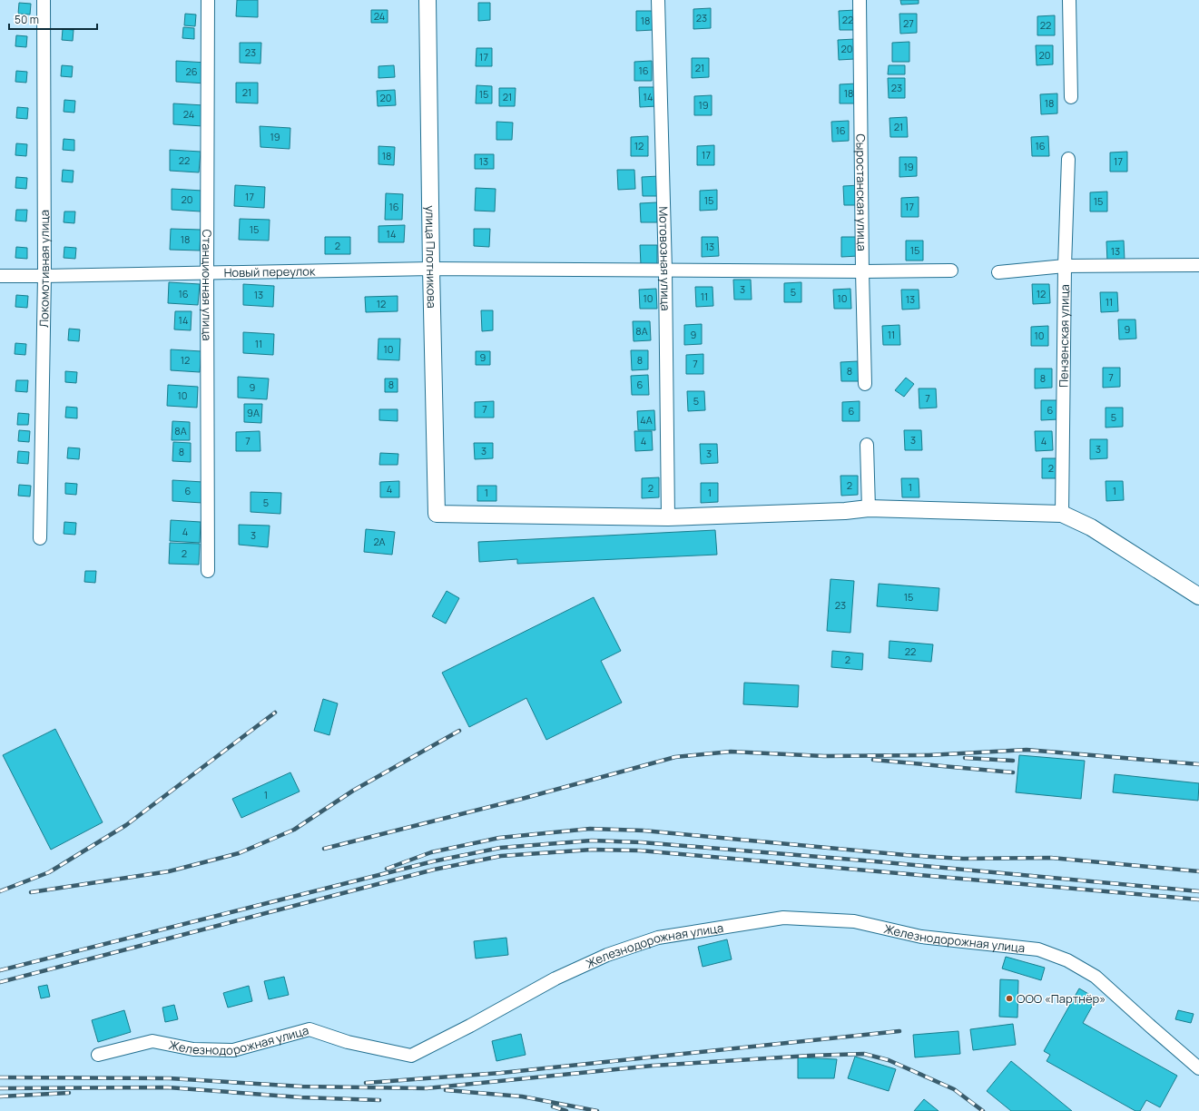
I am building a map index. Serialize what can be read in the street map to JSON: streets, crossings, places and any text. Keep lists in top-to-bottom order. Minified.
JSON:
{"streets":{"street":["Сыростанская улица","улица Плотникова","Мотовозная улица","Локомотивная улица","Новый переулок","Станционная улица","Пензенская улица","Железнодорожная улица"]},"crossings":[["Сыростанская улица","Новый переулок"],["улица Плотникова","Мотовозная улица"],["улица Плотникова","Новый переулок"],["Мотовозная улица","Новый переулок"],["Локомотивная улица","Новый переулок"],["Новый переулок","Станционная улица"]],"places":["ООО «Партнёр»"],"house_numbers":["24","23","22","18","27","22","20","23","20","17","21","16","26","23","21","18","15","21","14","20","18","19","24","21","16","19","12","16","17","18","22","13","17","19","17","20","15","15","16","17","15","14","18","2","13","15","13","3","5","16","12","13","11","10","10","13","11","12","14","9","8А","9","11","10","11","10","9","12","8","7","8","7","8","8","6","9","10","7","5","7","6","6","9А","5","4А","8А","3","7","4","4","3","3","8","3","2","2","1","2","4","6","1","1","1","5","4","3","2А","2","15","23","22","2","1"],"scale_bar":"50 m"}
